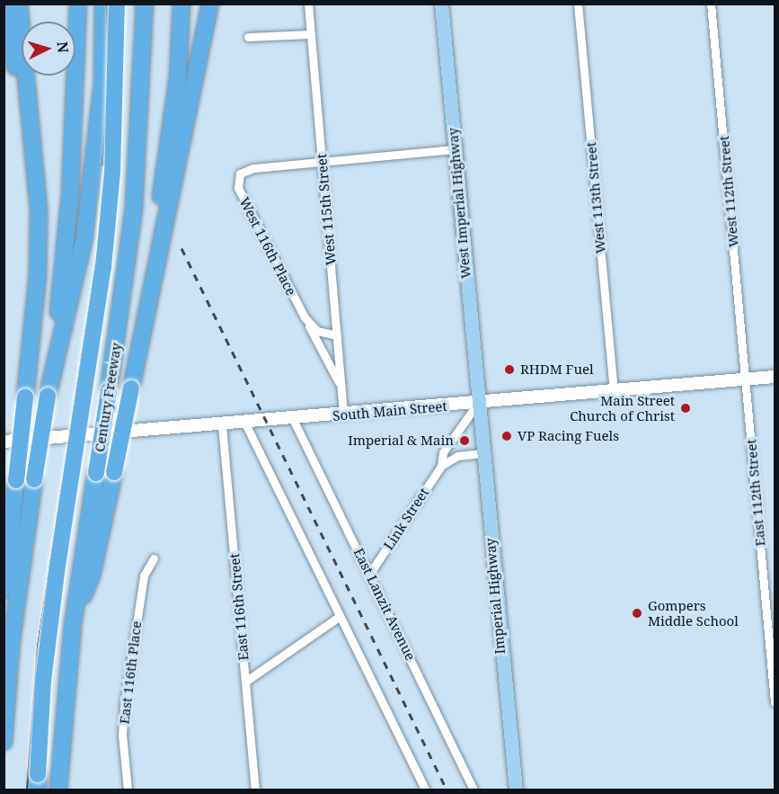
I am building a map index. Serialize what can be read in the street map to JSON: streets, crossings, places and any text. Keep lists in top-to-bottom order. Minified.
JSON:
{"streets":{"highway":["Century Freeway"],"main road":["West Imperial Highway","South Main Street","Imperial Highway"],"street":["West 112th Street","West 113th Street","West 115th Street","West 116th Place","East 112th Street","Link Street","East Lanzit Avenue","East 116th Street","East 116th Place"]},"crossings":[["West 112th Street","South Main Street"],["West 112th Street","East 112th Street"],["West 113th Street","South Main Street"],["West Imperial Highway","South Main Street"],["West Imperial Highway","Link Street"],["West Imperial Highway","Imperial Highway"],["West 115th Street","West 116th Place"],["West 115th Street","South Main Street"],["South Main Street","East 112th Street"],["South Main Street","Link Street"],["South Main Street","Imperial Highway"],["South Main Street","East Lanzit Avenue"],["South Main Street","East 116th Street"],["Link Street","Imperial Highway"],["Link Street","East Lanzit Avenue"]],"places":["RHDM Fuel","Main Street Church of Christ","VP Racing Fuels","Imperial & Main","Gompers Middle School"],"north":"right"}
